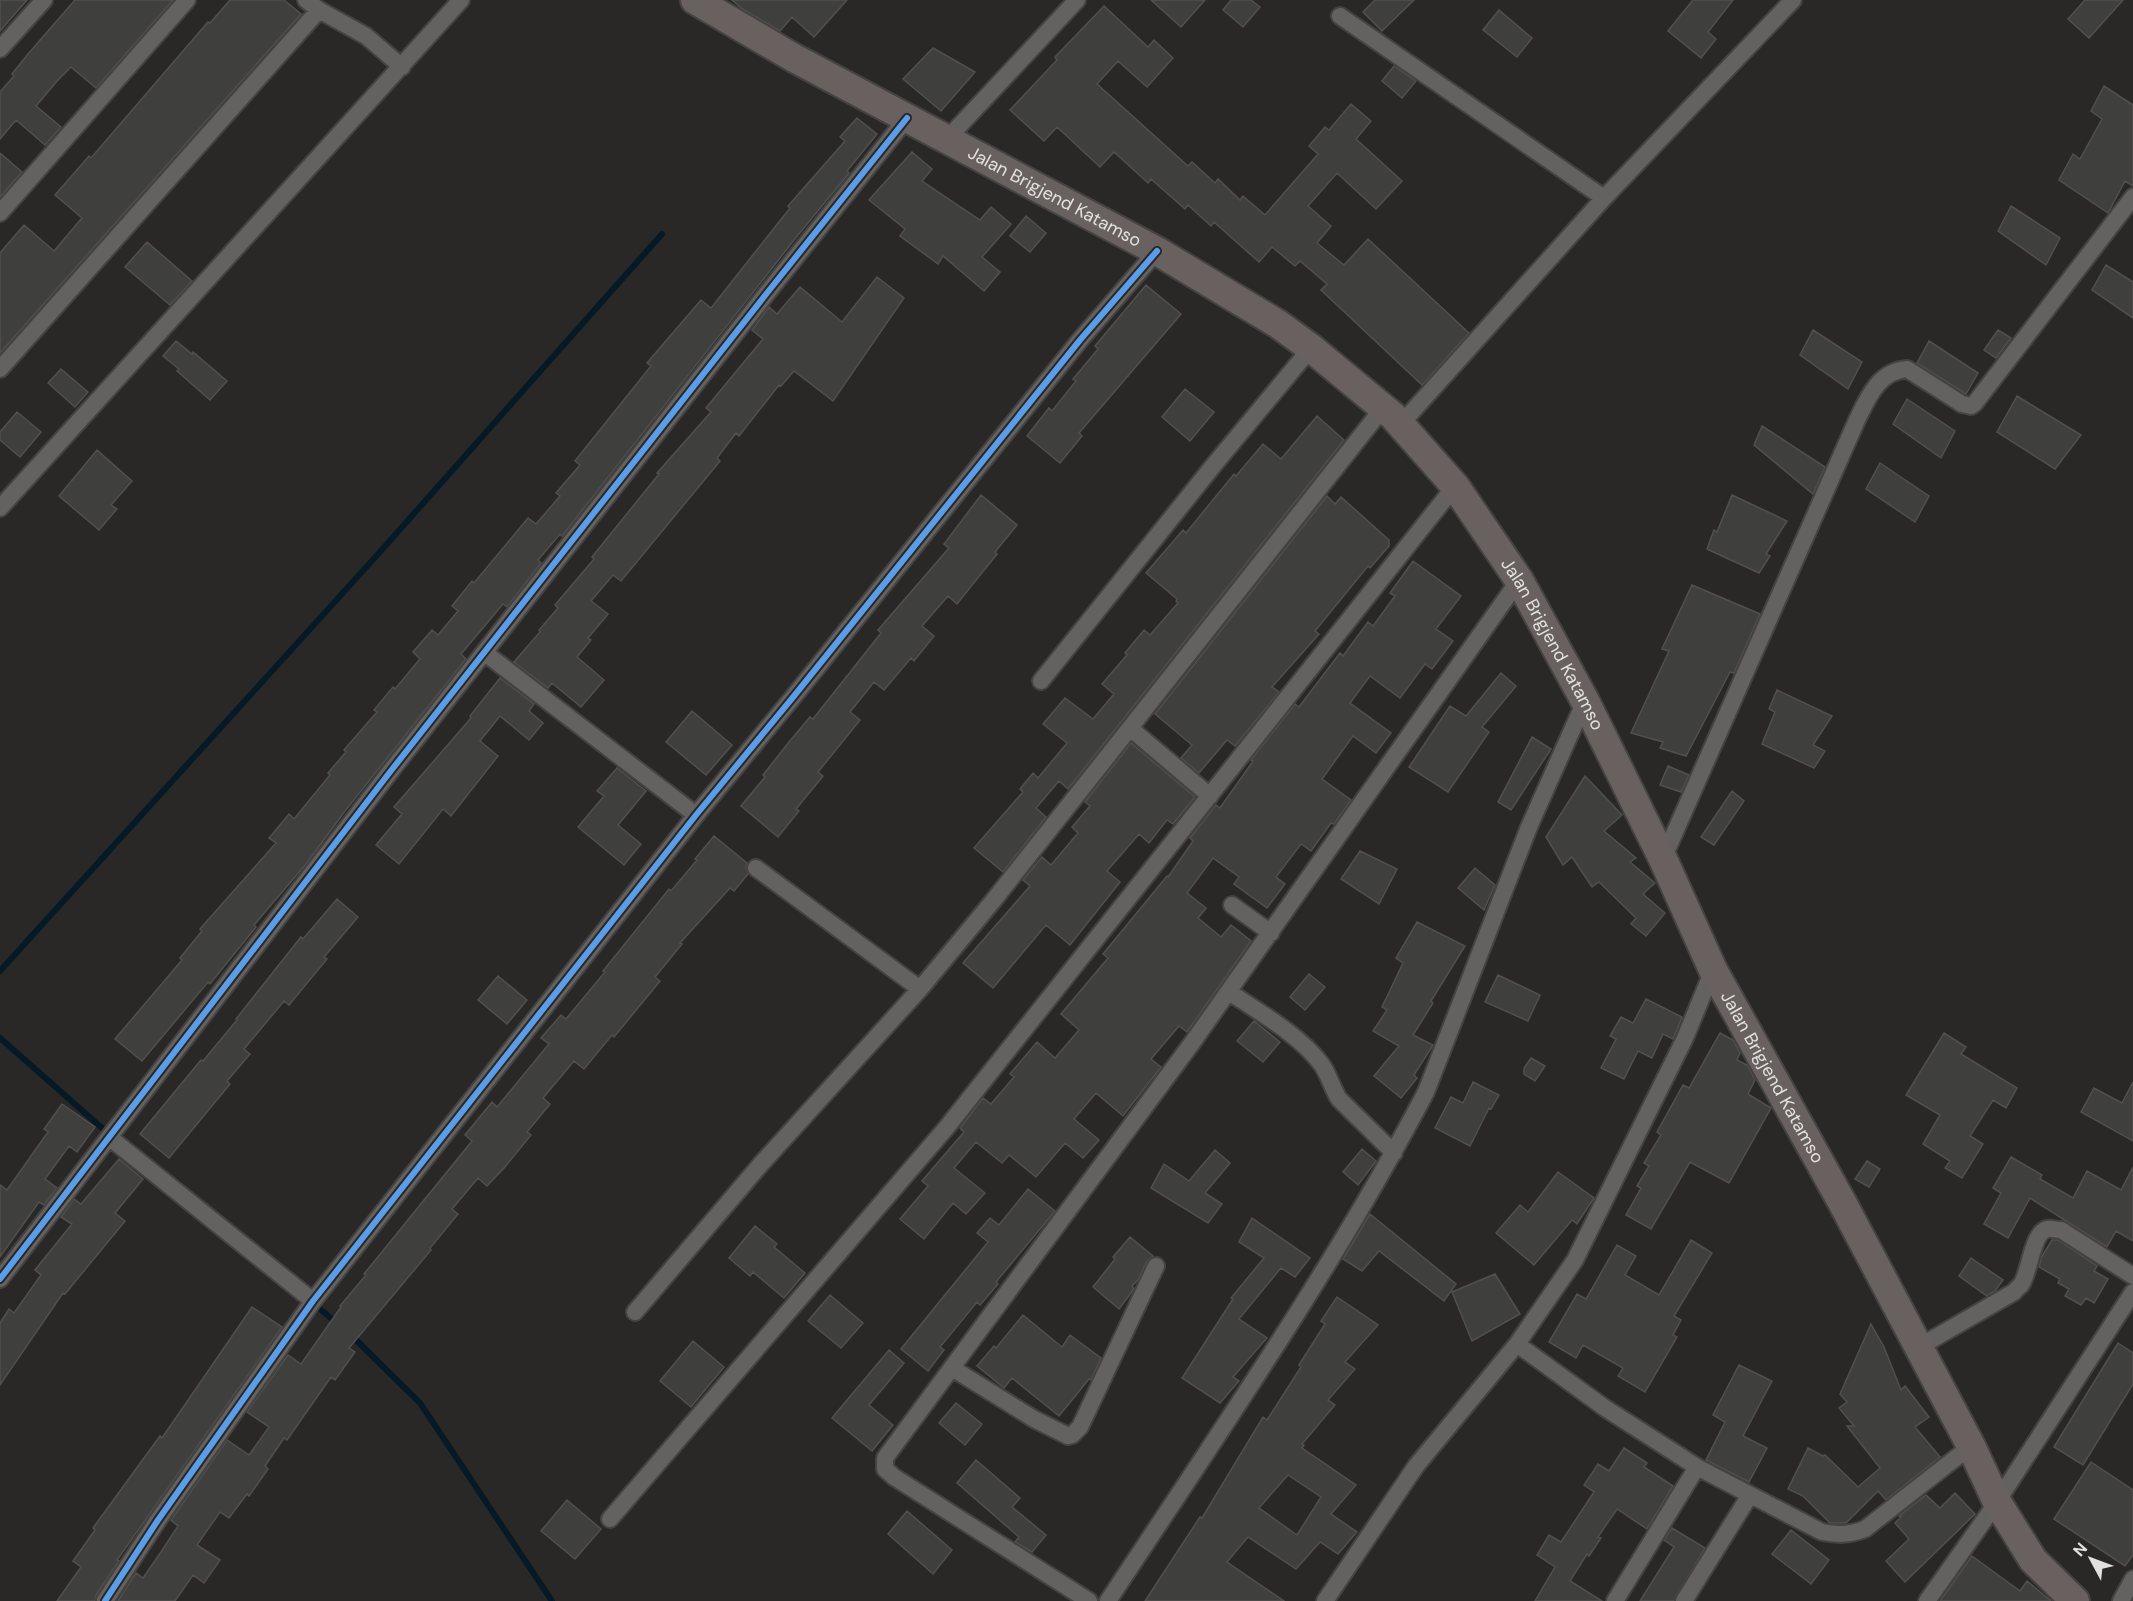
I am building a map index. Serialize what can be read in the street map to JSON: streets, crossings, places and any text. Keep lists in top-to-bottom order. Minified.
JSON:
{"streets":{"highway":["Jalan Brigjend Katamso"]},"north":"top left"}
